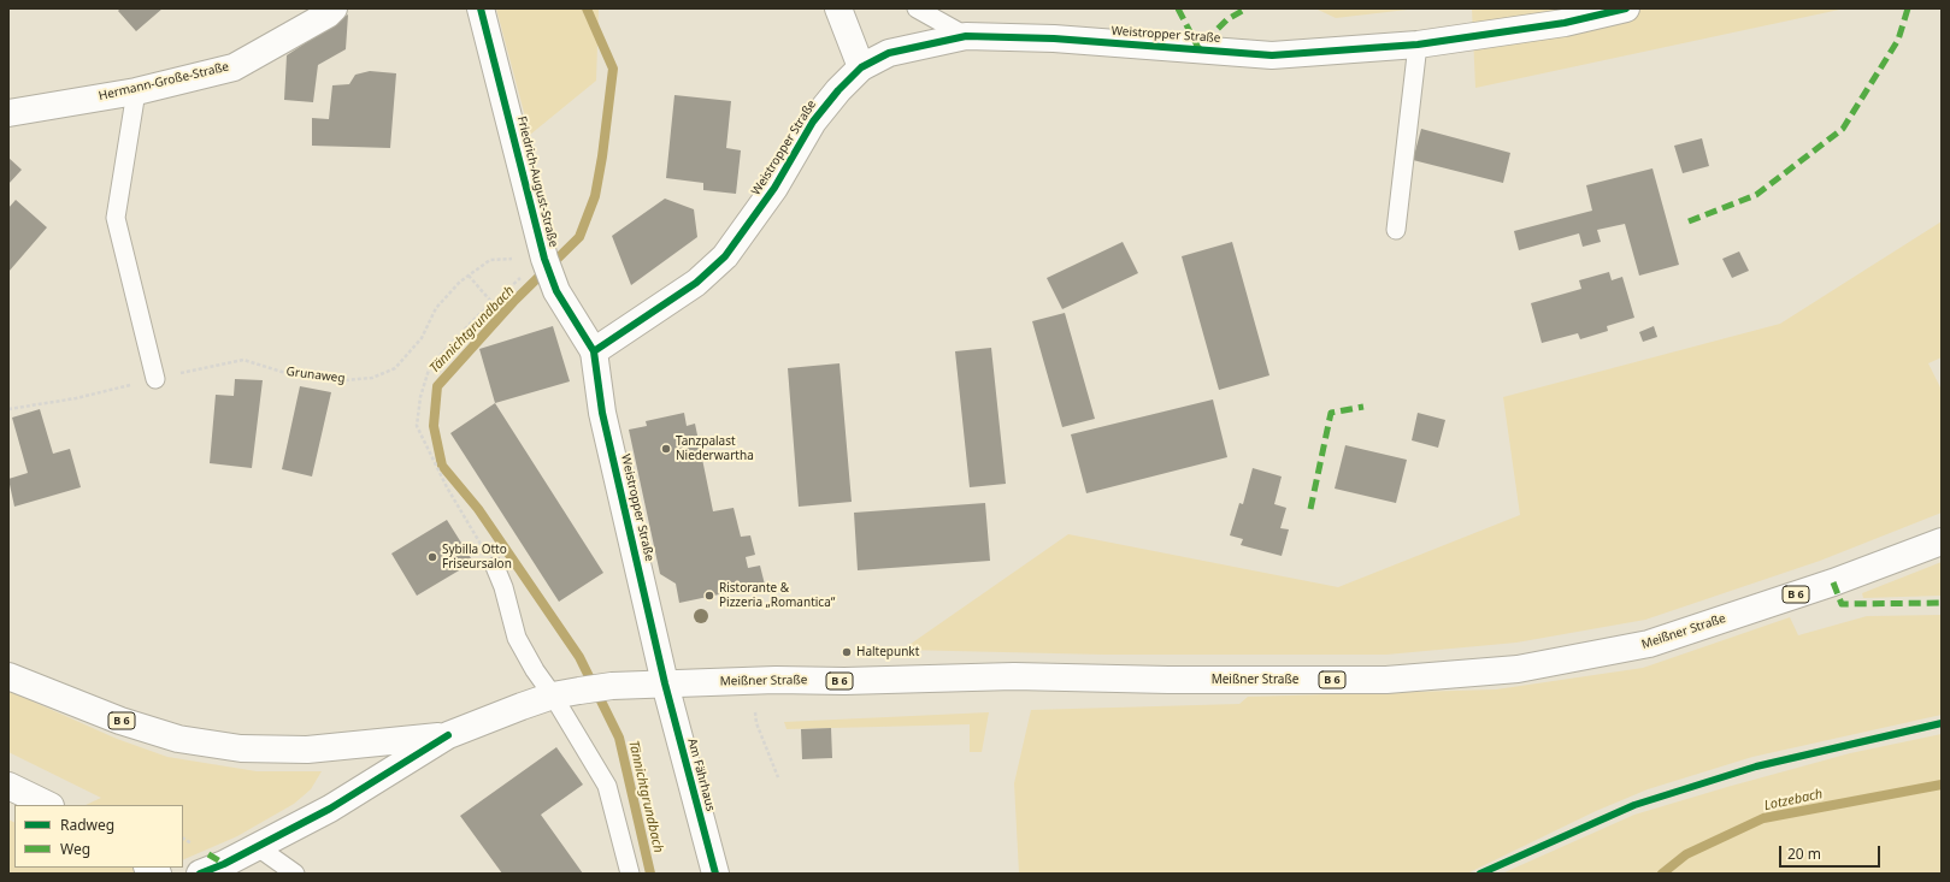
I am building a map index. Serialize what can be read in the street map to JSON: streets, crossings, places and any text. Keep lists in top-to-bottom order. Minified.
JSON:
{"streets":{"street":["Weistropper Straße","Hermann-Große-Straße","Friedrich-August-Straße","B 6","Meißner Straße","Am Fährhaus"],"path":["Grunaweg"]},"crossings":[["Weistropper Straße","Friedrich-August-Straße"],["Weistropper Straße","B 6"],["Weistropper Straße","Meißner Straße"],["Weistropper Straße","Am Fährhaus"],["Friedrich-August-Straße","Grunaweg"],["B 6","Meißner Straße"],["B 6","Am Fährhaus"],["Meißner Straße","Am Fährhaus"]],"water":["Tännichtgrundbach","Lotzebach"],"places":["Tanzpalast Niederwartha","Sybilla Otto Friseursalon","Ristorante & Pizzeria „Romantica“","Haltepunkt"],"legend":["Radweg","Weg"],"scale_bar":"20 m"}
